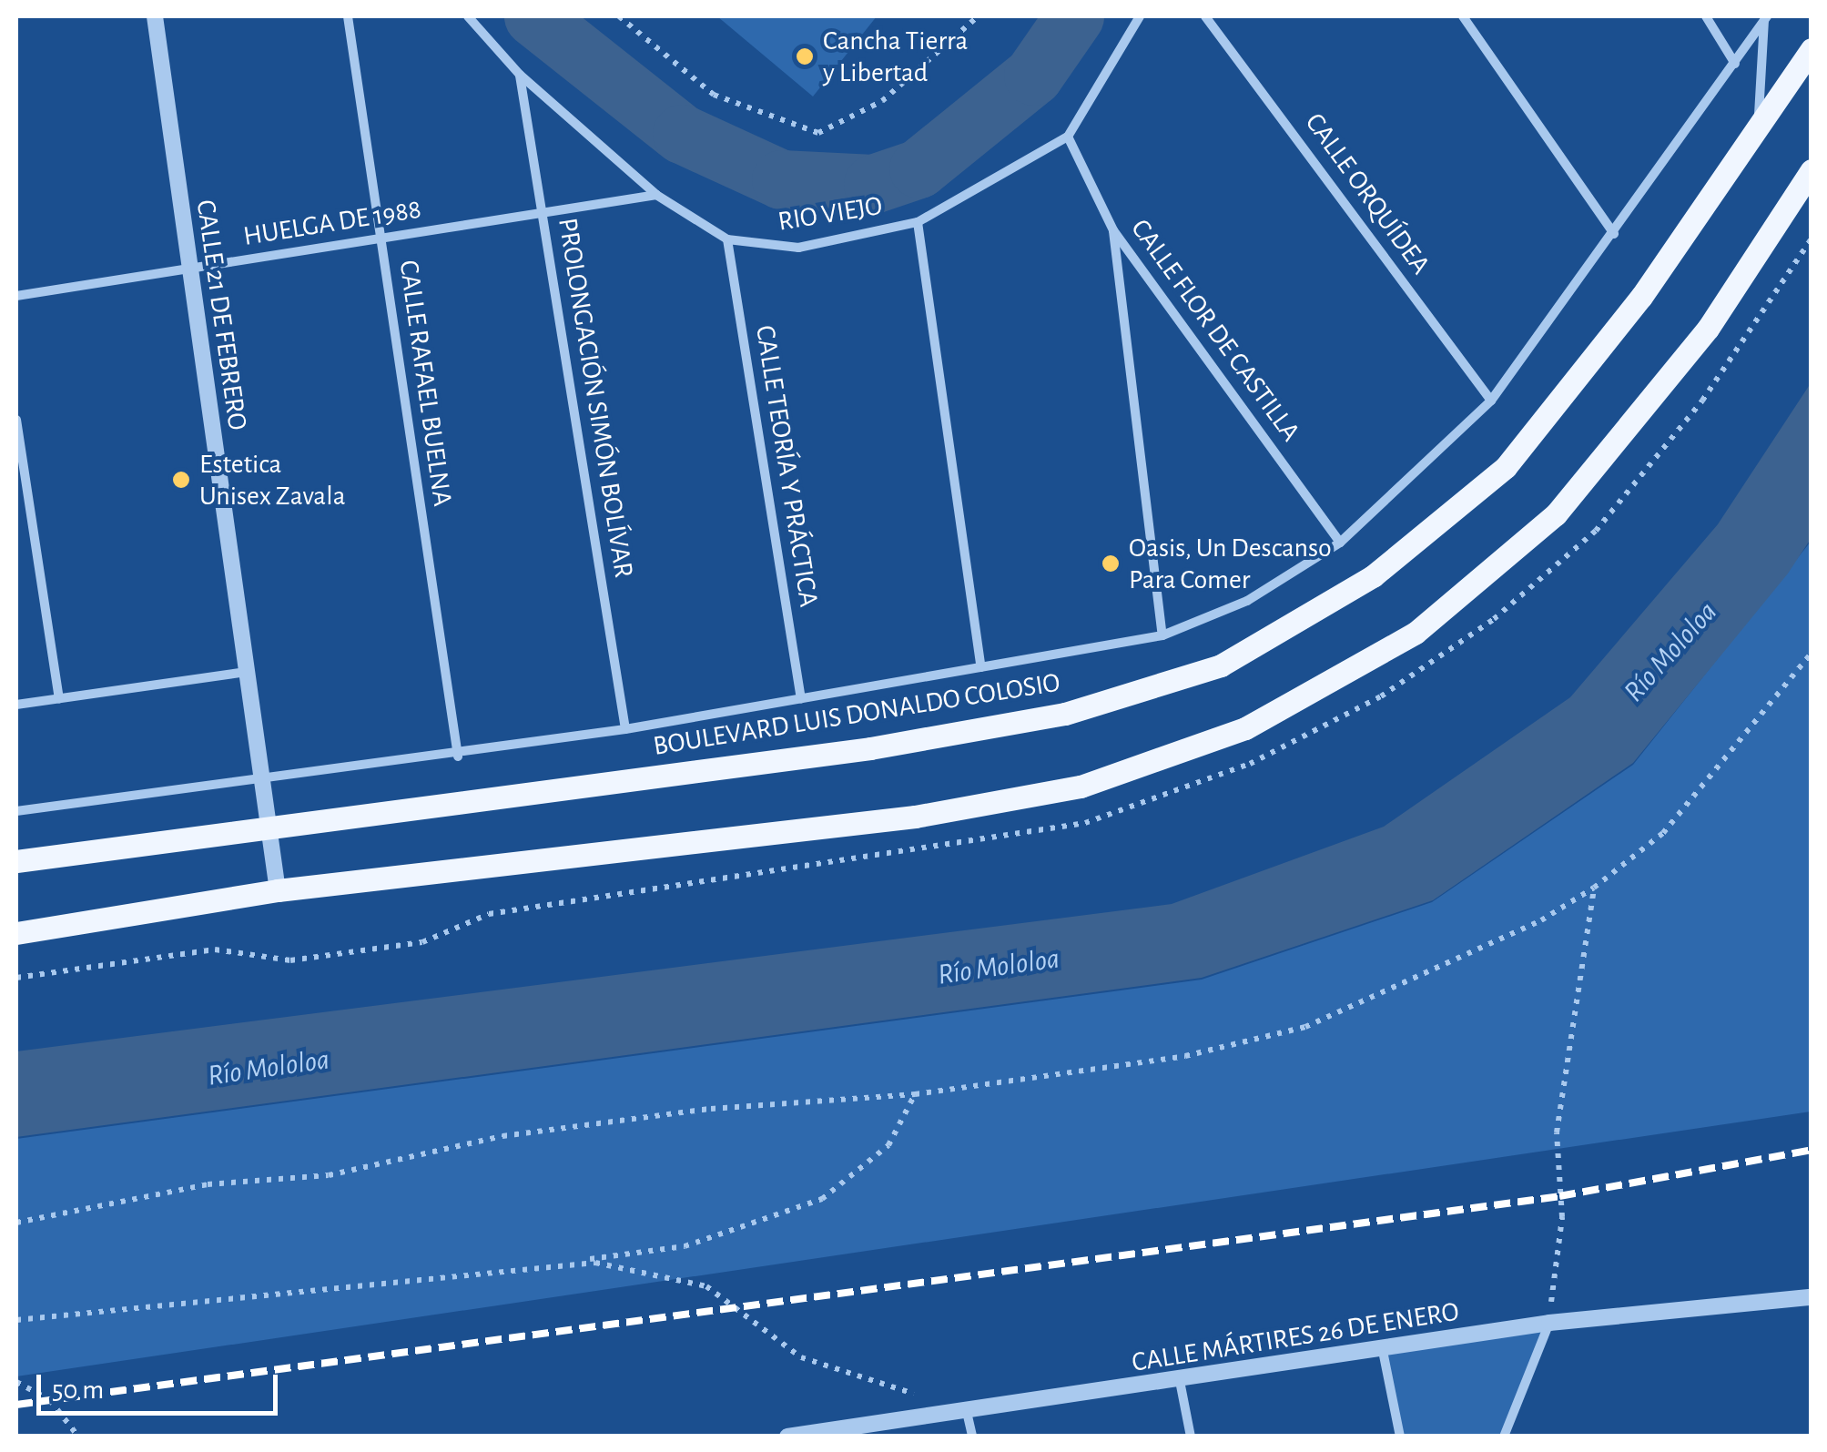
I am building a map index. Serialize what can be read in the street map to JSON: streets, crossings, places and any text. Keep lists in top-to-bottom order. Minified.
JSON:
{"streets":{"main road":["BOULEVARD LUIS DONALDO COLOSIO"],"street":["CALLE ORQUÍDEA","RIO VIEJO","HUELGA DE 1988","CALLE 21 DE FEBRERO","CALLE FLOR DE CASTILLA","CALLE RAFAEL BUELNA","PROLONGACIÓN SIMÓN BOLÍVAR","CALLE TEORÍA Y PRÁCTICA","CALLE MÁRTIRES 26 DE ENERO"]},"crossings":[["CALLE ORQUÍDEA","BOULEVARD LUIS DONALDO COLOSIO"],["RIO VIEJO","HUELGA DE 1988"],["RIO VIEJO","CALLE FLOR DE CASTILLA"],["RIO VIEJO","PROLONGACIÓN SIMÓN BOLÍVAR"],["RIO VIEJO","CALLE TEORÍA Y PRÁCTICA"],["HUELGA DE 1988","CALLE 21 DE FEBRERO"],["HUELGA DE 1988","CALLE RAFAEL BUELNA"],["HUELGA DE 1988","PROLONGACIÓN SIMÓN BOLÍVAR"],["CALLE 21 DE FEBRERO","BOULEVARD LUIS DONALDO COLOSIO"],["CALLE FLOR DE CASTILLA","BOULEVARD LUIS DONALDO COLOSIO"],["CALLE RAFAEL BUELNA","BOULEVARD LUIS DONALDO COLOSIO"],["PROLONGACIÓN SIMÓN BOLÍVAR","BOULEVARD LUIS DONALDO COLOSIO"],["CALLE TEORÍA Y PRÁCTICA","BOULEVARD LUIS DONALDO COLOSIO"]],"water":["Río Mololoa"],"places":["Cancha Tierra y Libertad","Estetica Unisex Zavala","Oasis, Un Descanso Para Comer"],"scale_bar":"50 m"}
